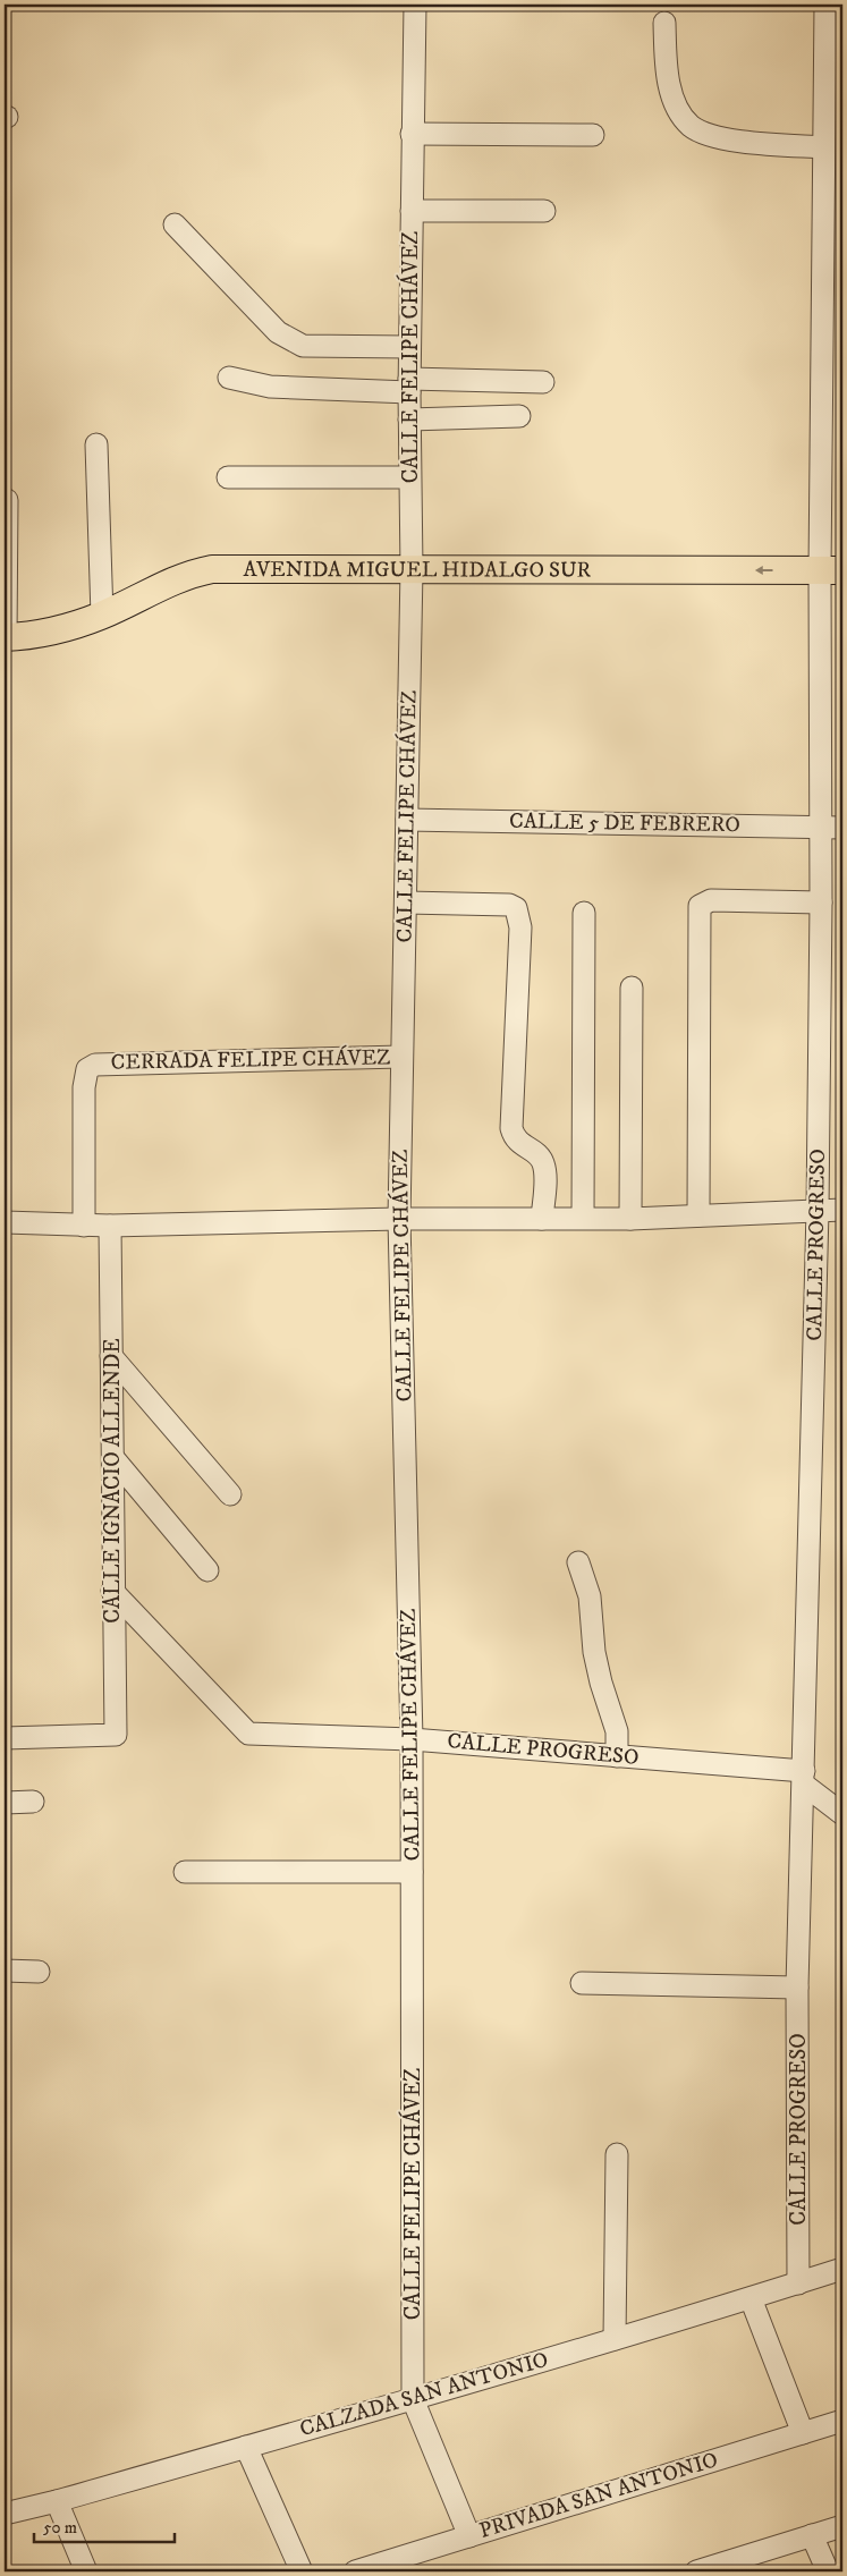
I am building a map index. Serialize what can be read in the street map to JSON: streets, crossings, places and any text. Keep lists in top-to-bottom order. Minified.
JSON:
{"streets":{"main road":["AVENIDA MIGUEL HIDALGO SUR"],"street":["CALLE FELIPE CHÁVEZ","CALLE 5 DE FEBRERO","CERRADA FELIPE CHÁVEZ","CALLE PROGRESO","CALLE IGNACIO ALLENDE","CALZADA SAN ANTONIO","PRIVADA SAN ANTONIO"]},"crossings":[["CALLE FELIPE CHÁVEZ","AVENIDA MIGUEL HIDALGO SUR"],["CALLE FELIPE CHÁVEZ","CALLE 5 DE FEBRERO"],["CALLE FELIPE CHÁVEZ","CERRADA FELIPE CHÁVEZ"],["CALLE FELIPE CHÁVEZ","CALLE PROGRESO"],["CALLE FELIPE CHÁVEZ","CALZADA SAN ANTONIO"],["CALLE FELIPE CHÁVEZ","PRIVADA SAN ANTONIO"],["AVENIDA MIGUEL HIDALGO SUR","CALLE PROGRESO"],["CALLE 5 DE FEBRERO","CALLE PROGRESO"],["CALLE PROGRESO","CALLE IGNACIO ALLENDE"],["CALLE PROGRESO","CALZADA SAN ANTONIO"]],"one_way":["AVENIDA MIGUEL HIDALGO SUR"],"scale_bar":"50 m"}
